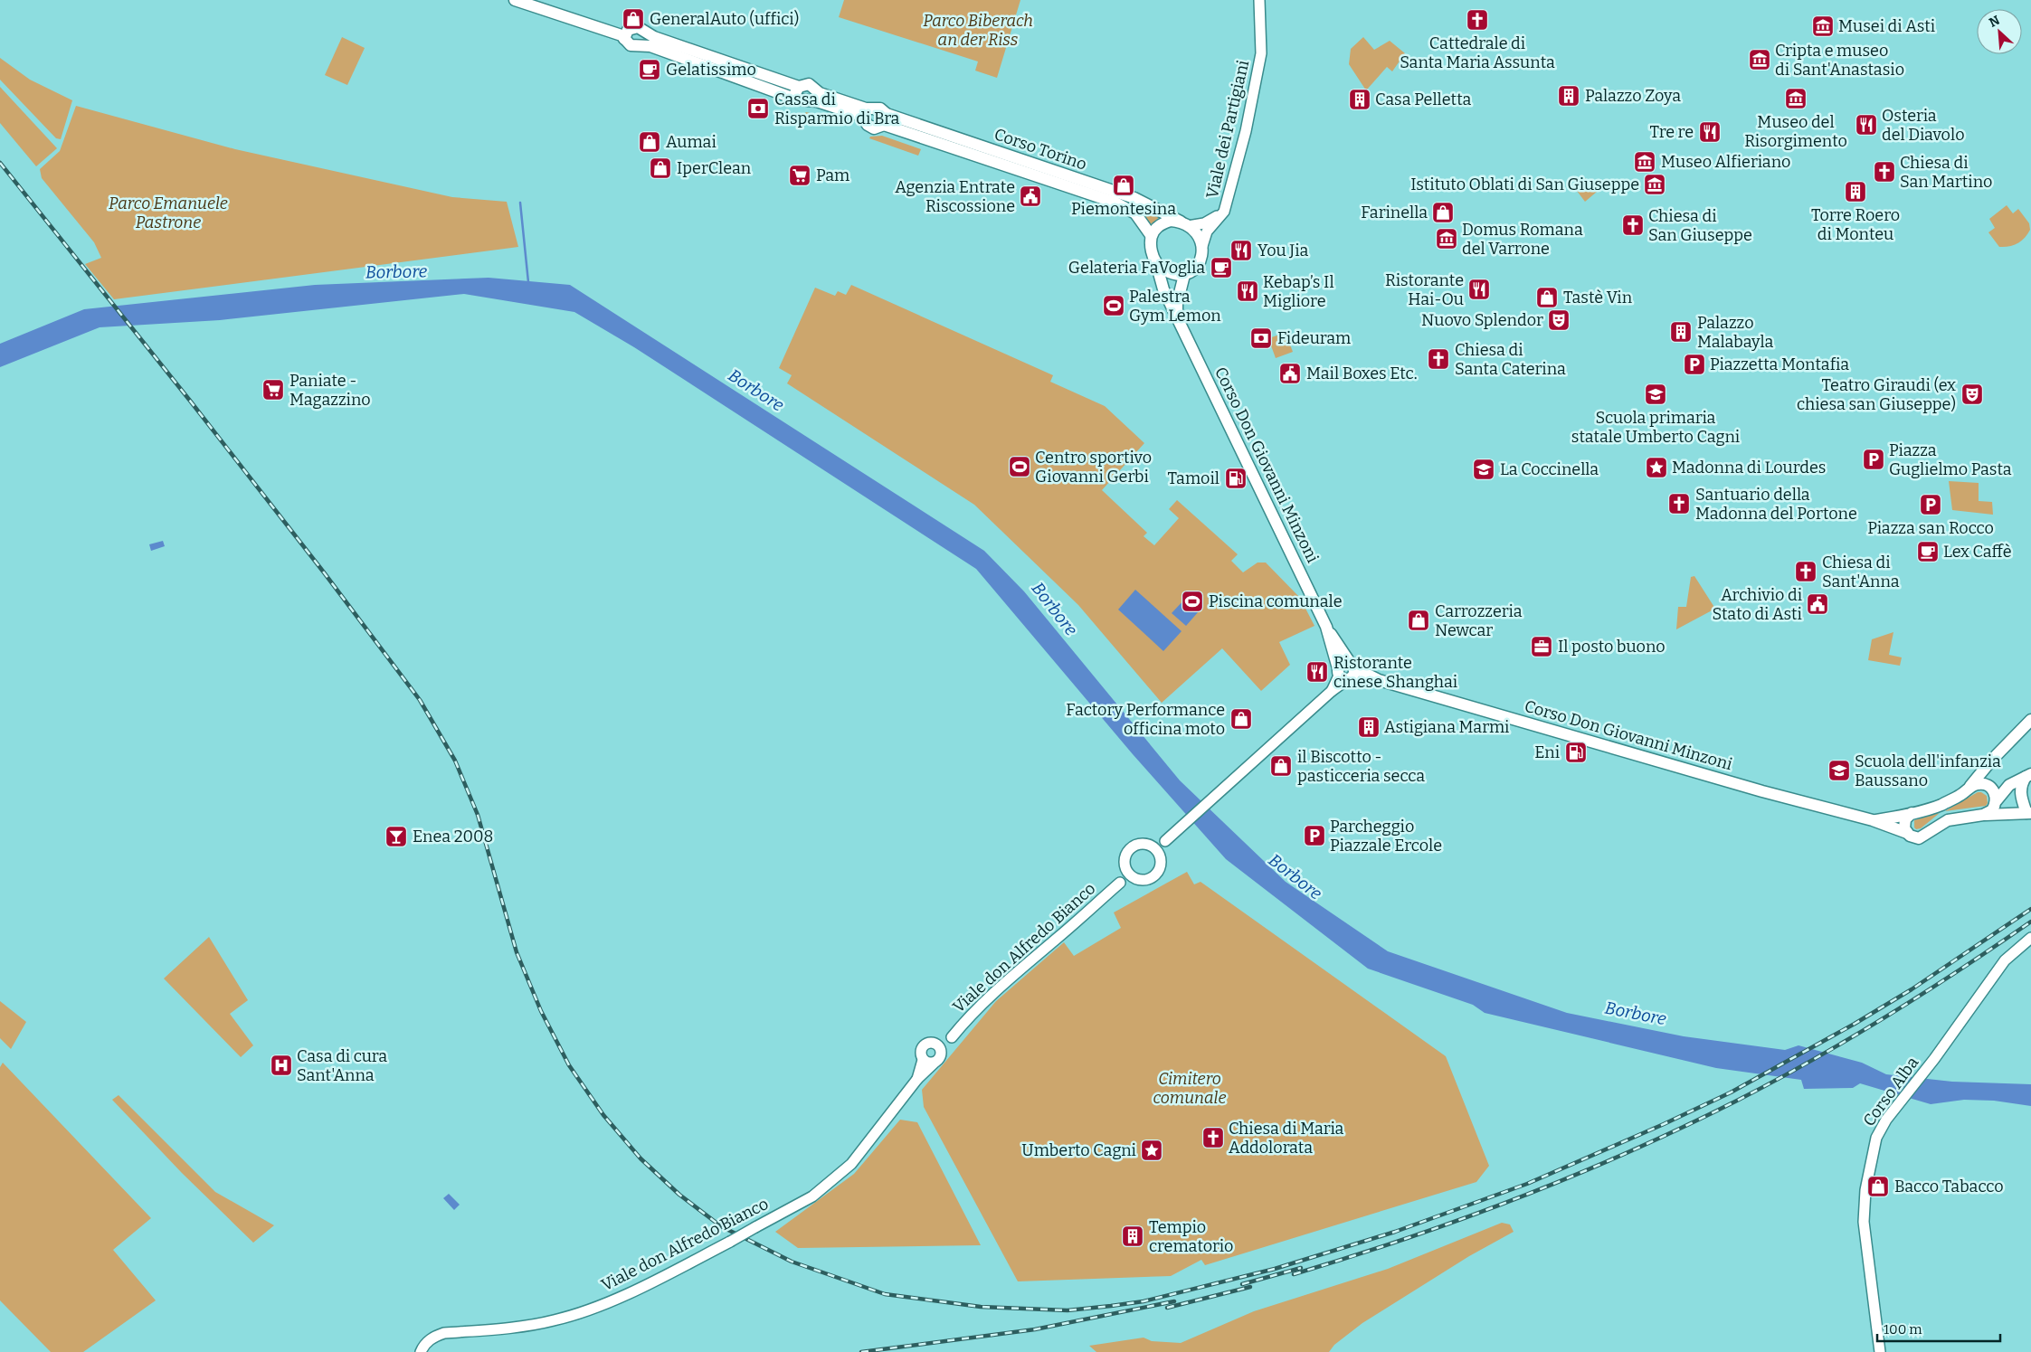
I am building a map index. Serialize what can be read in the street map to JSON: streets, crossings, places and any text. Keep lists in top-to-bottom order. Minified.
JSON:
{"streets":{"main road":["Corso Torino","Corso Don Giovanni Minzoni"],"street":["Viale dei Partigiani","Viale don Alfredo Bianco","Corso Alba"]},"crossings":[["Viale dei Partigiani","Corso Torino"],["Viale dei Partigiani","Corso Don Giovanni Minzoni"],["Corso Torino","Corso Don Giovanni Minzoni"]],"water":["Borbore"],"parks":["Parco Biberach an der Riss","Parco Emanuele Pastrone","Cimitero comunale"],"places":{"shop":["GeneralAuto (uffici)","Aumai","IperClean","Piemontesina","Farinella","Tastè Vin","Carrozzeria Newcar","Factory Performance officina moto","il Biscotto - pasticceria secca","Bacco Tabacco"],"church":["Cattedrale di Santa Maria Assunta","Chiesa di San Martino","Chiesa di San Giuseppe","Chiesa di Santa Caterina","Santuario della Madonna del Portone","Chiesa di Sant'Anna","Chiesa di Maria Addolorata"],"museum":["Musei di Asti","Cripta e museo di Sant'Anastasio","Museo del Risorgimento","Museo Alfieriano","Istituto Oblati di San Giuseppe","Domus Romana del Varrone"],"cafe":["Gelatissimo","Gelateria FaVoglia","Lex Caffè"],"building":["Palazzo Zoya","Casa Pelletta","Torre Roero di Monteu","Palazzo Malabayla","Astigiana Marmi","Tempio crematorio"],"bank":["Cassa di Risparmio di Bra","Fideuram"],"restaurant":["Osteria del Diavolo","Tre re","You Jia","Ristorante Hai-Ou","Kebap’s Il Migliore","Ristorante cinese Shanghai"],"supermarket":["Pam","Paniate - Magazzino"],"public building":["Agenzia Entrate Riscossione","Mail Boxes Etc.","Archivio di Stato di Asti"],"sports":["Palestra Gym Lemon","Centro sportivo Giovanni Gerbi","Piscina comunale"],"theatre":["Nuovo Splendor","Teatro Giraudi (ex chiesa san Giuseppe)"],"parking":["Piazzetta Montafia","Piazza Guglielmo Pasta","Piazza san Rocco","Parcheggio Piazzale Ercole"],"school or university":["Scuola primaria statale Umberto Cagni","La Coccinella","Scuola dell'infanzia Baussano"],"place":["Madonna di Lourdes","Umberto Cagni"],"fuel station":["Tamoil","Eni"],"office":["Il posto buono"],"bar":["Enea 2008"],"hospital":["Casa di cura Sant'Anna"]},"scale_bar":"100 m","north":"top left"}
